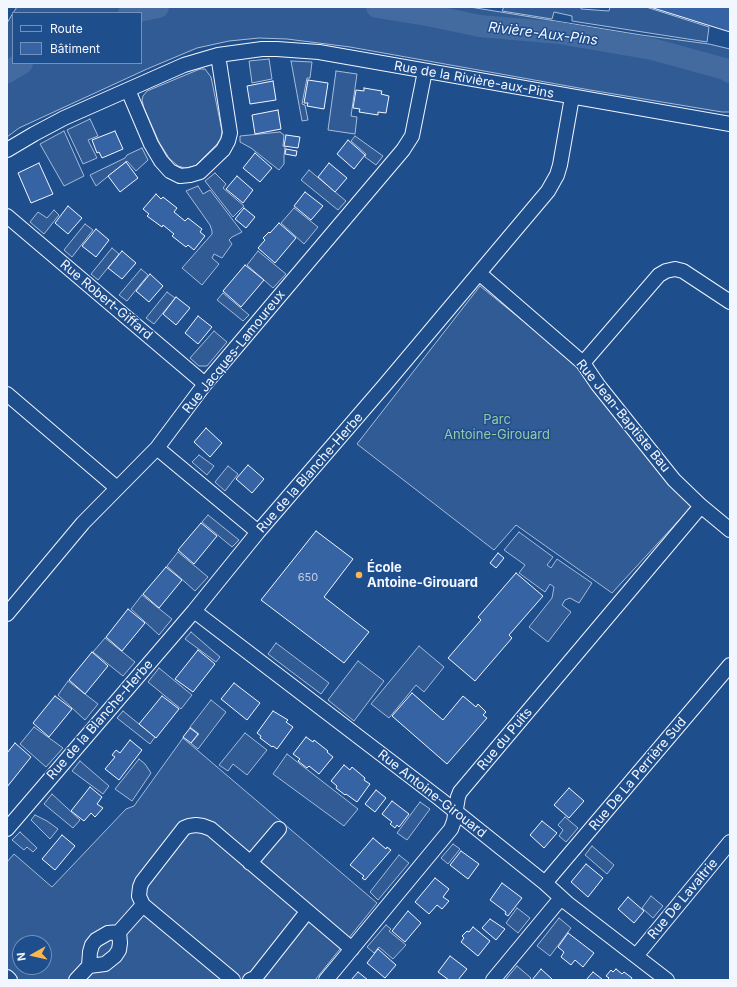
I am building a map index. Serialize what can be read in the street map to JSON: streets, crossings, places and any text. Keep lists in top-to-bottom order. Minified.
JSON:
{"streets":{"street":["Rue de la Rivière-aux-Pins","Rue Robert-Giffard","Rue Jacques-Lamoureux","Rue Jean-Baptiste Bau","Rue de la Blanche-Herbe","Rue du Puits","Rue De La Perrière Sud","Rue Antoine-Girouard","Rue De Lavaltrie"]},"crossings":[["Rue de la Rivière-aux-Pins","Rue Jacques-Lamoureux"],["Rue de la Rivière-aux-Pins","Rue de la Blanche-Herbe"],["Rue Robert-Giffard","Rue Jacques-Lamoureux"],["Rue Jean-Baptiste Bau","Rue de la Blanche-Herbe"],["Rue Jean-Baptiste Bau","Rue du Puits"],["Rue de la Blanche-Herbe","Rue Antoine-Girouard"],["Rue du Puits","Rue Antoine-Girouard"],["Rue De La Perrière Sud","Rue Antoine-Girouard"],["Rue Antoine-Girouard","Rue De Lavaltrie"]],"water":["Rivière-Aux-Pins"],"parks":["Parc Antoine-Girouard"],"places":["École Antoine-Girouard"],"house_numbers":["650"],"legend":["Route","Bâtiment"],"north":"left"}
